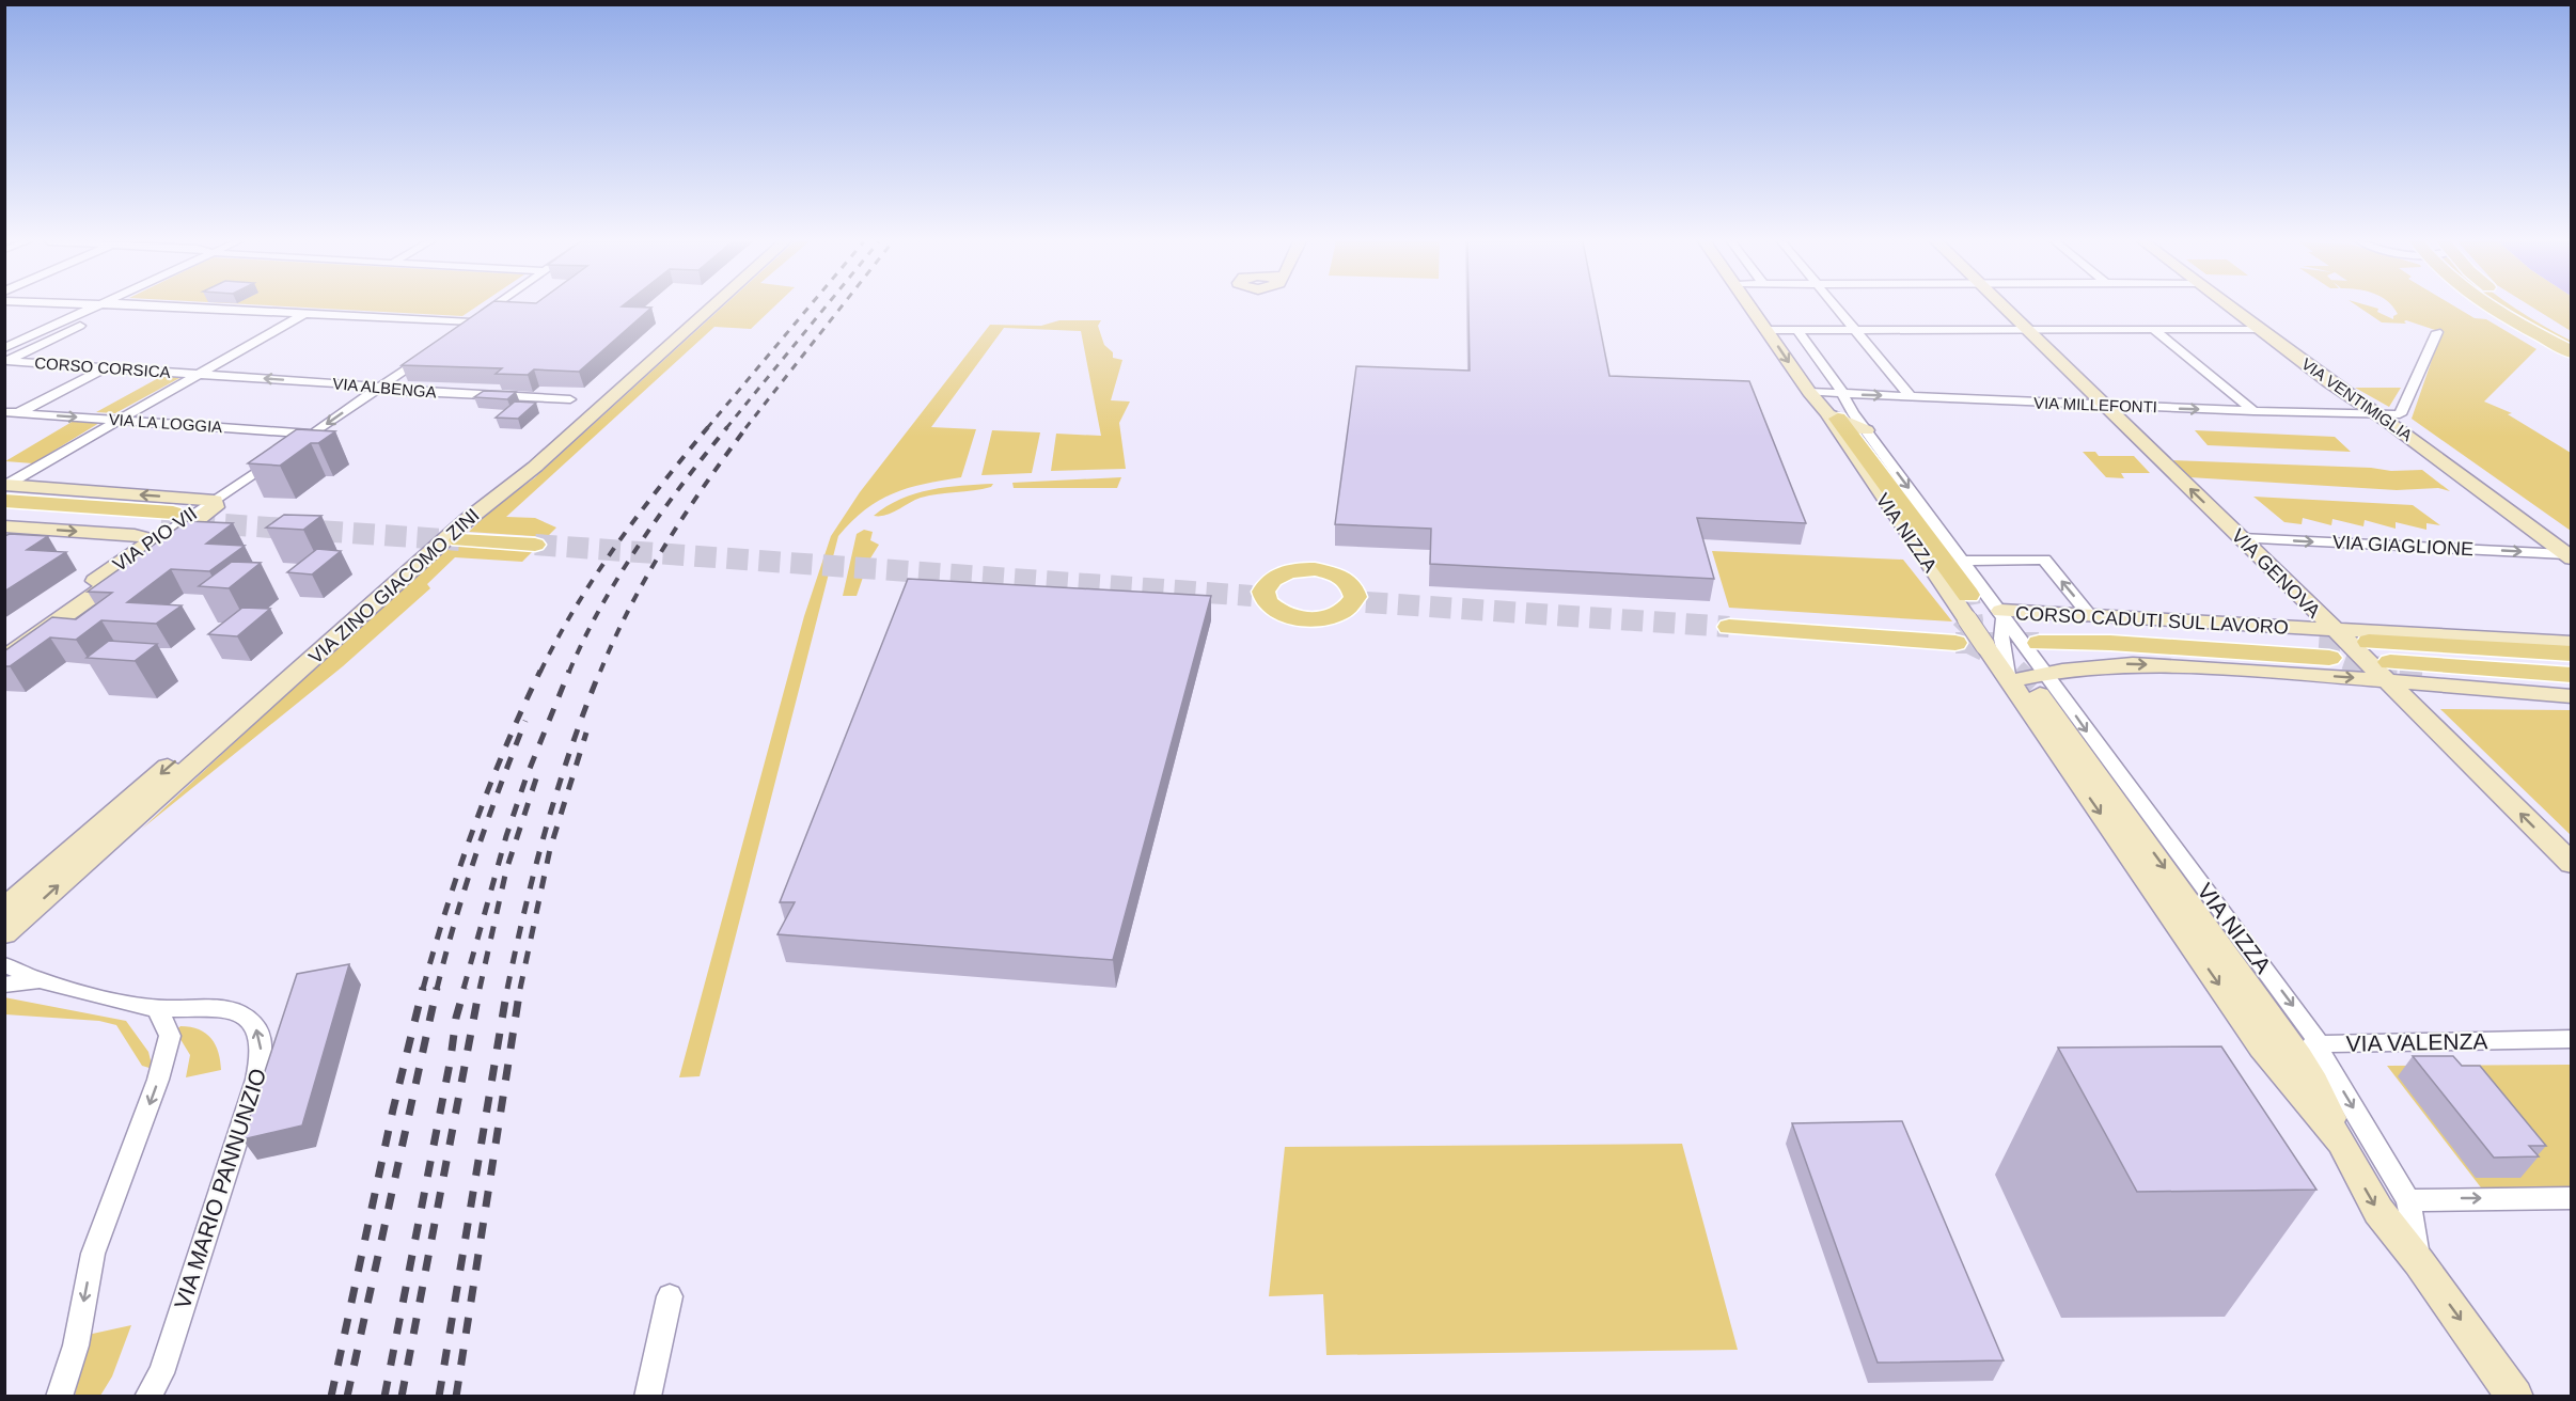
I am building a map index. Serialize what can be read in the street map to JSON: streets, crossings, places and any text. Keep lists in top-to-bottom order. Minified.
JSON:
{"streets":{"street":["CORSO CORSICA","VIA ALBENGA","VIA VENTIMIGLIA","VIA MILLEFONTI","VIA LA LOGGIA","VIA NIZZA","VIA PIO VII","VIA GIAGLIONE","VIA GENOVA","VIA ZINO GIACOMO ZINI","CORSO CADUTI SUL LAVORO","VIA VALENZA","VIA MARIO PANNUNZIO"]},"crossings":[["CORSO CORSICA","VIA ALBENGA"],["VIA VENTIMIGLIA","VIA MILLEFONTI"],["VIA VENTIMIGLIA","VIA GIAGLIONE"],["VIA MILLEFONTI","VIA NIZZA"],["VIA MILLEFONTI","VIA GENOVA"],["VIA NIZZA","CORSO CADUTI SUL LAVORO"],["VIA NIZZA","VIA VALENZA"],["VIA GIAGLIONE","VIA GENOVA"],["VIA GENOVA","CORSO CADUTI SUL LAVORO"]],"one_way":["VIA GENOVA"]}
